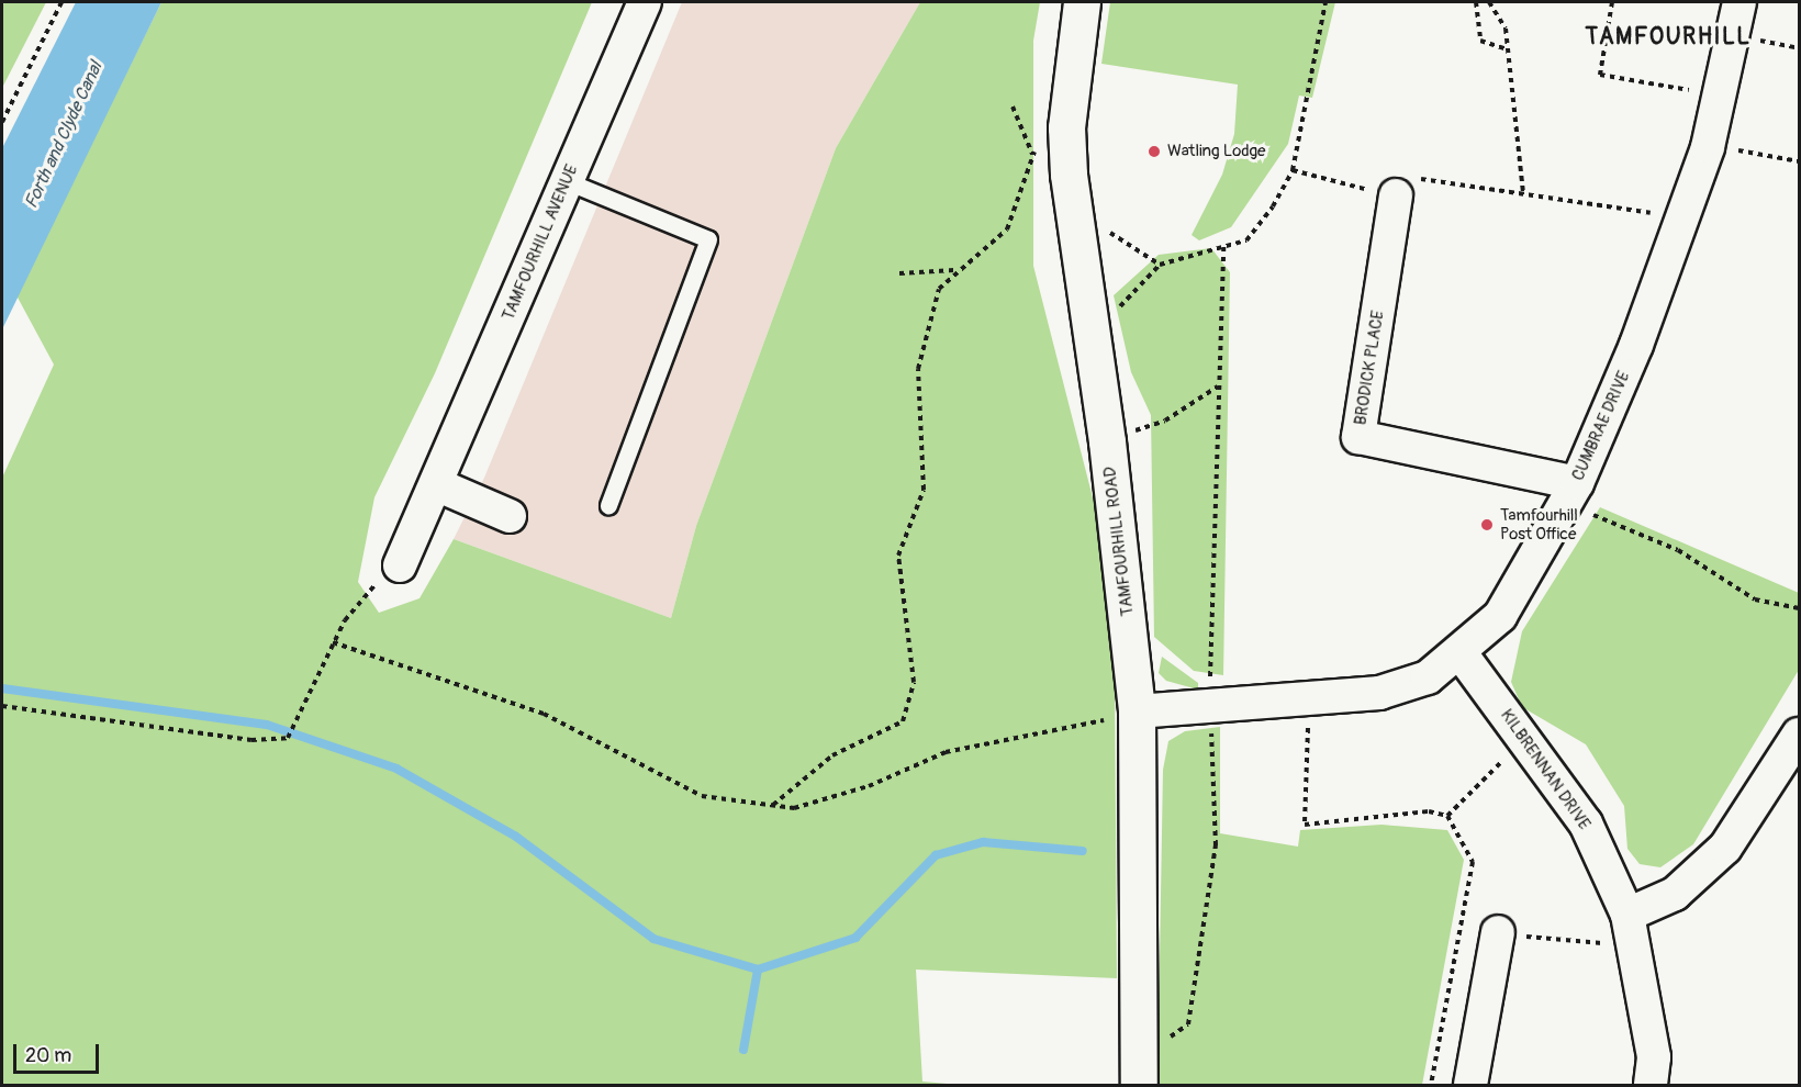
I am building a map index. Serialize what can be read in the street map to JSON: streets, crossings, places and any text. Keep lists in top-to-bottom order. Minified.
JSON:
{"streets":{"main road":["TAMFOURHILL ROAD"],"street":["TAMFOURHILL AVENUE","BRODICK PLACE","CUMBRAE DRIVE","KILBRENNAN DRIVE"]},"crossings":[["BRODICK PLACE","CUMBRAE DRIVE"],["CUMBRAE DRIVE","TAMFOURHILL ROAD"],["CUMBRAE DRIVE","KILBRENNAN DRIVE"]],"districts":["TAMFOURHILL"],"water":["Forth and Clyde Canal"],"places":["Watling Lodge","Tamfourhill Post Office"],"scale_bar":"20 m"}
